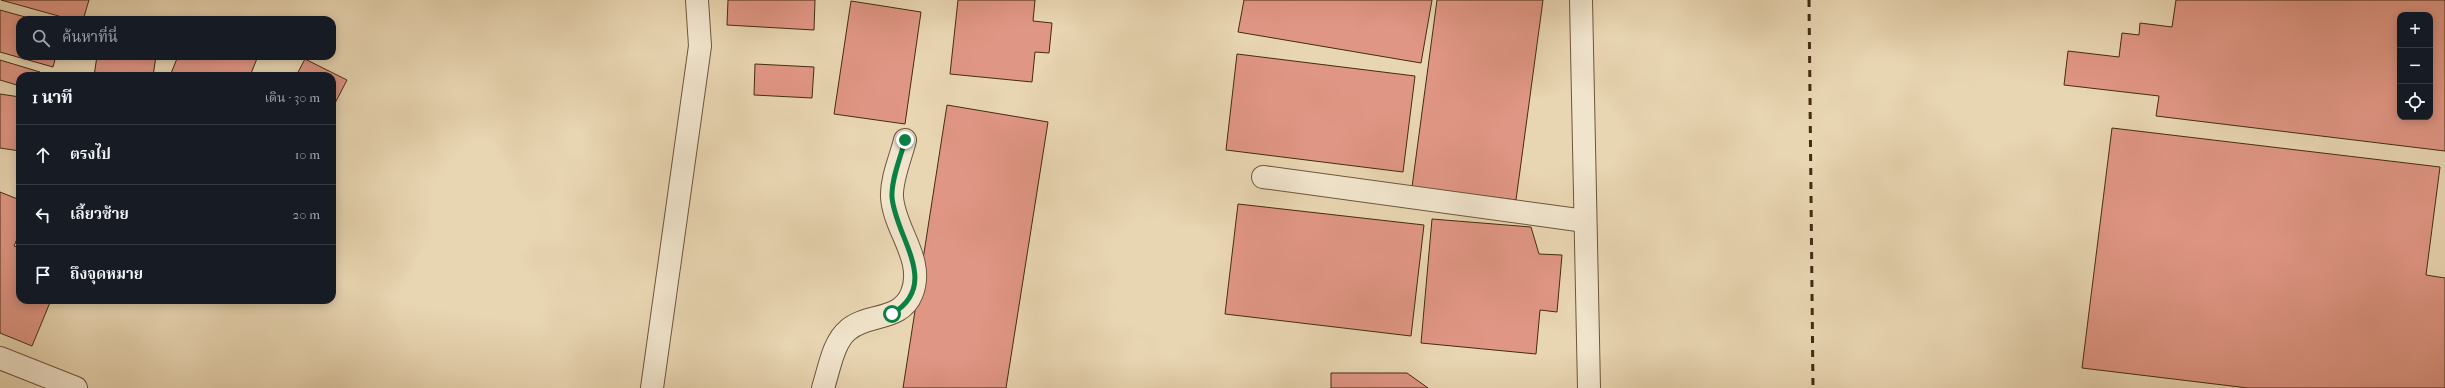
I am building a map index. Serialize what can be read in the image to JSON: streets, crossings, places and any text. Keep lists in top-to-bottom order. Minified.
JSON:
{"page":{"map_buttons":["+","−"],"search":"ค้นหาที่นี่","heading":["1 นาที","เดิน · 30 m"],"list":[["ตรงไป","10 m"],["เลี้ยวซ้าย","20 m"],"ถึงจุดหมาย"]}}
